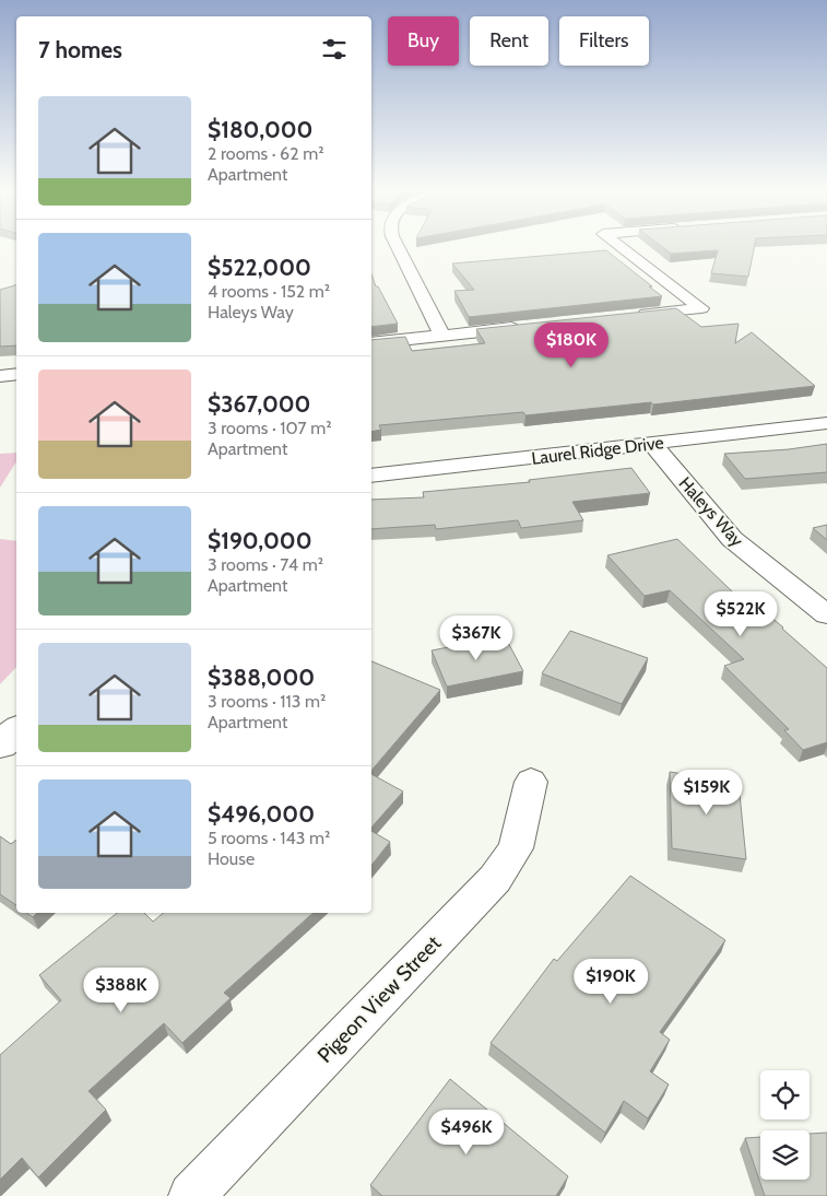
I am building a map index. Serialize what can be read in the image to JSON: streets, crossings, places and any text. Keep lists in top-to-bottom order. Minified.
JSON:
{"streets":{"street":["Laurel Ridge Drive","Haleys Way","Pigeon View Street"]},"crossings":[["Laurel Ridge Drive","Haleys Way"]],"page":{"chip":["Buy","Rent","Filters"],"heading":"7 homes","list":[{"name":"$180,000","note":"2 rooms · 62 m² · Apartment"},{"name":"$522,000","note":"4 rooms · 152 m² · Haleys Way"},{"name":"$367,000","note":"3 rooms · 107 m² · Apartment"},{"name":"$190,000","note":"3 rooms · 74 m² · Apartment"},{"name":"$388,000","note":"3 rooms · 113 m² · Apartment"},{"name":"$496,000","note":"5 rooms · 143 m² · House"}],"price":["$180K","$522K","$367K","$159K","$190K","$388K","$496K"]}}
